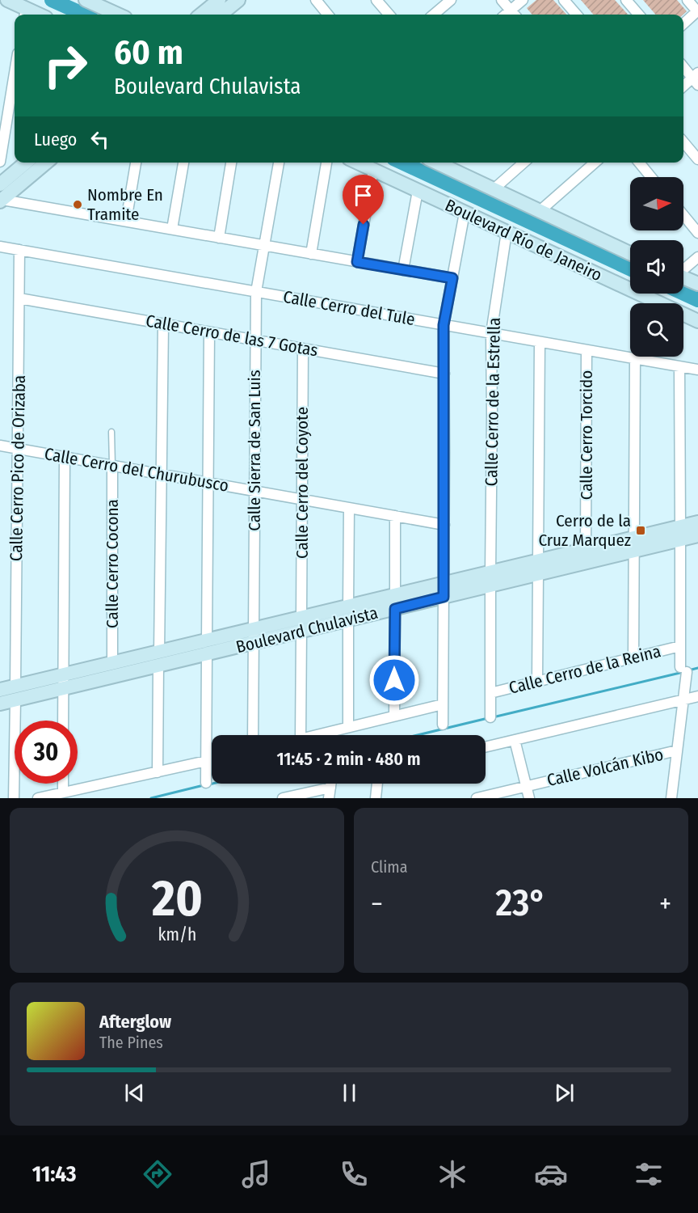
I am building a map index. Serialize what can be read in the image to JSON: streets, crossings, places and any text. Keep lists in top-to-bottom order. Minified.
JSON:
{"streets":{"main road":["Boulevard Río de Janeiro","Boulevard Chulavista"],"street":["Calle Cerro del Tule","Calle Cerro de las 7 Gotas","Calle Cerro de la Estrella","Calle Cerro Torcido","Calle Sierra de San Luis","Calle Cerro Pico de Orizaba","Calle Cerro del Churubusco","Calle Cerro del Coyote","Calle Cerro Cocona","Calle Cerro de la Reina","Calle Volcán Kibo"]},"crossings":[["Boulevard Río de Janeiro","Calle Cerro de la Estrella"],["Calle Cerro del Tule","Calle Cerro de la Estrella"],["Calle Cerro del Tule","Calle Cerro Torcido"],["Calle Cerro del Tule","Calle Sierra de San Luis"],["Calle Cerro del Tule","Calle Cerro Pico de Orizaba"],["Calle Cerro de las 7 Gotas","Calle Sierra de San Luis"],["Calle Cerro de las 7 Gotas","Calle Cerro Pico de Orizaba"],["Calle Cerro de las 7 Gotas","Calle Cerro del Coyote"],["Calle Cerro de la Estrella","Boulevard Chulavista"],["Calle Cerro de la Estrella","Calle Cerro de la Reina"],["Calle Cerro Torcido","Boulevard Chulavista"],["Calle Sierra de San Luis","Calle Cerro del Churubusco"],["Calle Sierra de San Luis","Boulevard Chulavista"],["Calle Cerro Pico de Orizaba","Calle Cerro del Churubusco"],["Calle Cerro Pico de Orizaba","Boulevard Chulavista"],["Calle Cerro del Churubusco","Calle Cerro del Coyote"],["Calle Cerro del Churubusco","Calle Cerro Cocona"],["Calle Cerro del Coyote","Boulevard Chulavista"],["Calle Cerro Cocona","Boulevard Chulavista"]],"places":{"other":["Nombre En Tramite"],"transit":["Cerro de la Cruz Marquez"]},"north":"right","page":{"turn":["60 m","Boulevard Chulavista"],"then":"Luego","limit":"30","trip":"11:45 · 2 min · 480 m","tile":"Clima","heat":["−","23°","+"],"song":["Afterglow","The Pines"],"tabs":"11:43","gauge":["20","km/h"]}}
